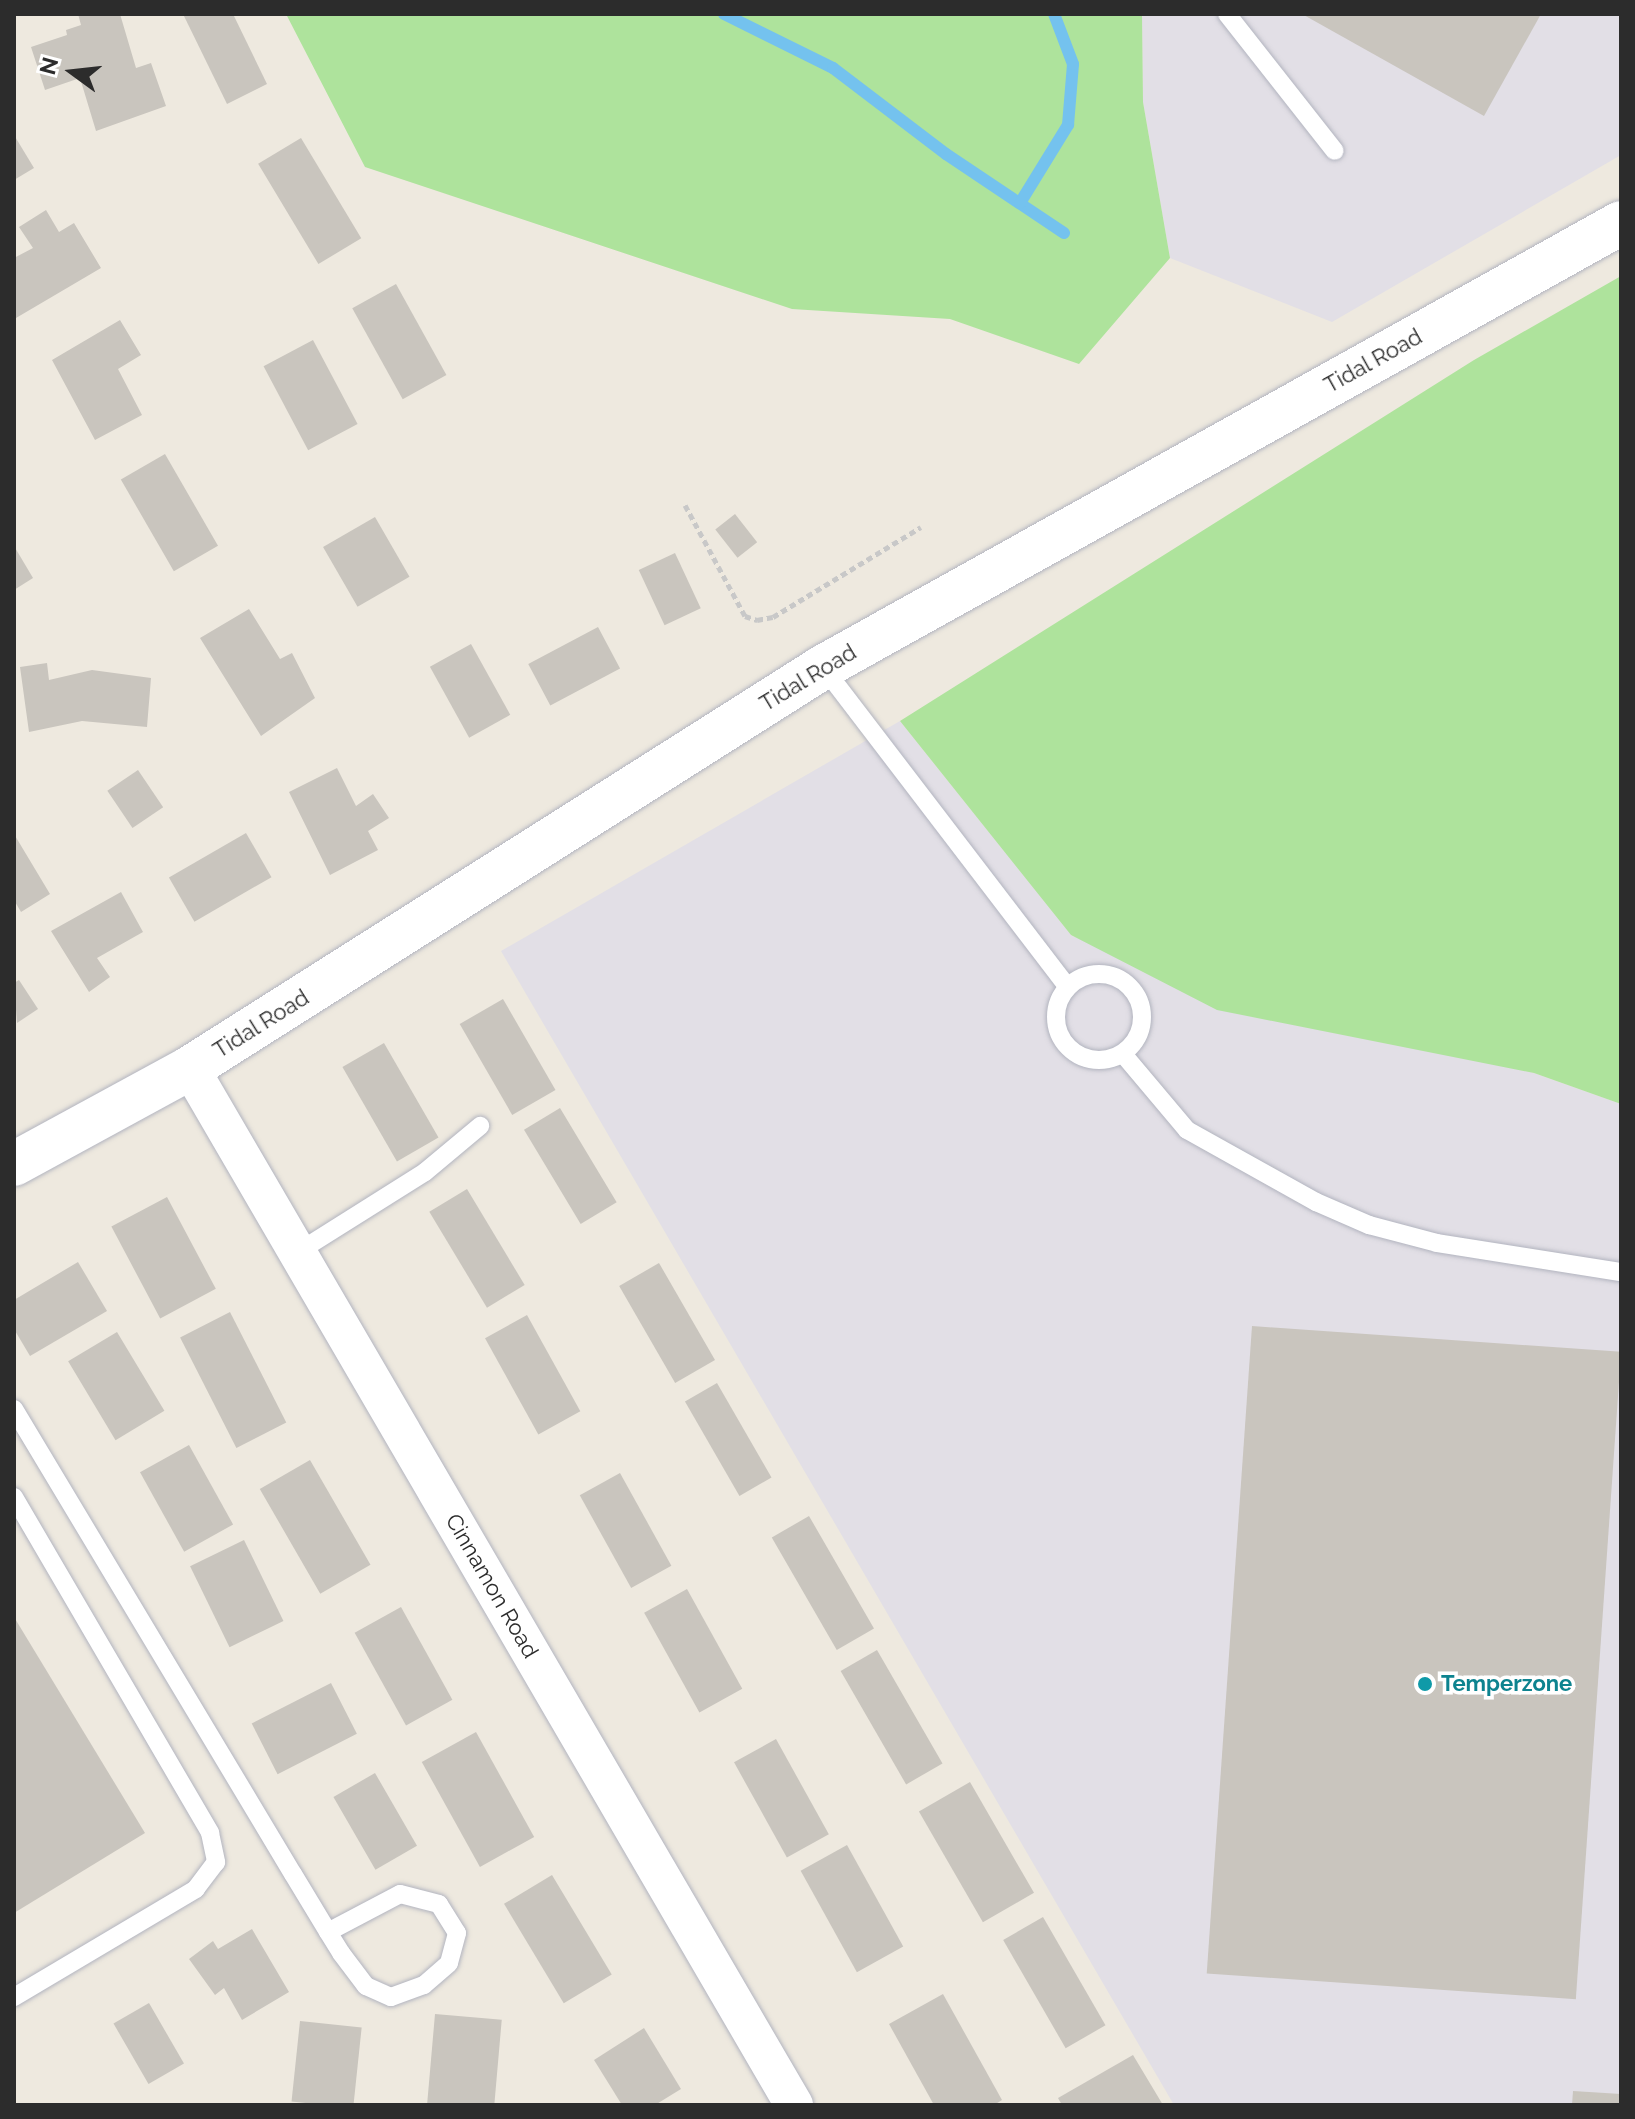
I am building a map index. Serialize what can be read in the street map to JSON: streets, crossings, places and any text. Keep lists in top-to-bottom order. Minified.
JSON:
{"streets":{"main road":["Tidal Road"],"street":["Cinnamon Road"]},"crossings":[["Tidal Road","Cinnamon Road"]],"places":["Temperzone"],"north":"left"}
